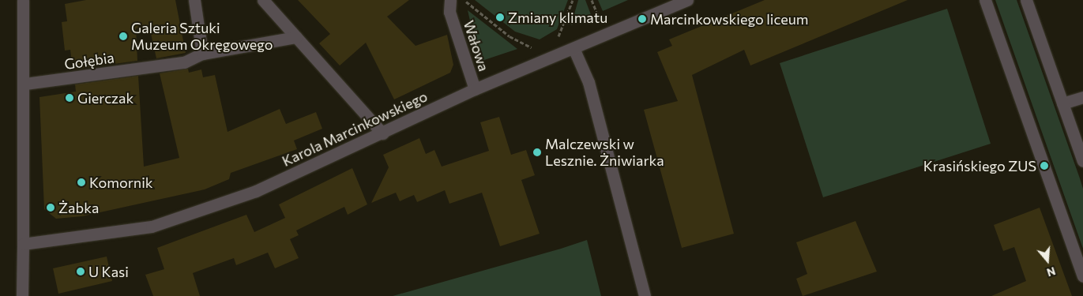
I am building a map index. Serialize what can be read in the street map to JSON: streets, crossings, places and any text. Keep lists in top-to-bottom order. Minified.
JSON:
{"streets":{"street":["Wałowa","Gołębia","Karola Marcinkowskiego"]},"crossings":[["Wałowa","Karola Marcinkowskiego"]],"places":["Zmiany klimatu","Marcinkowskiego liceum","Galeria Sztuki Muzeum Okręgowego","Gierczak","Malczewski w Lesznie. Żniwiarka","Krasińskiego ZUS","Komornik","Żabka","U Kasi"],"north":"bottom"}
